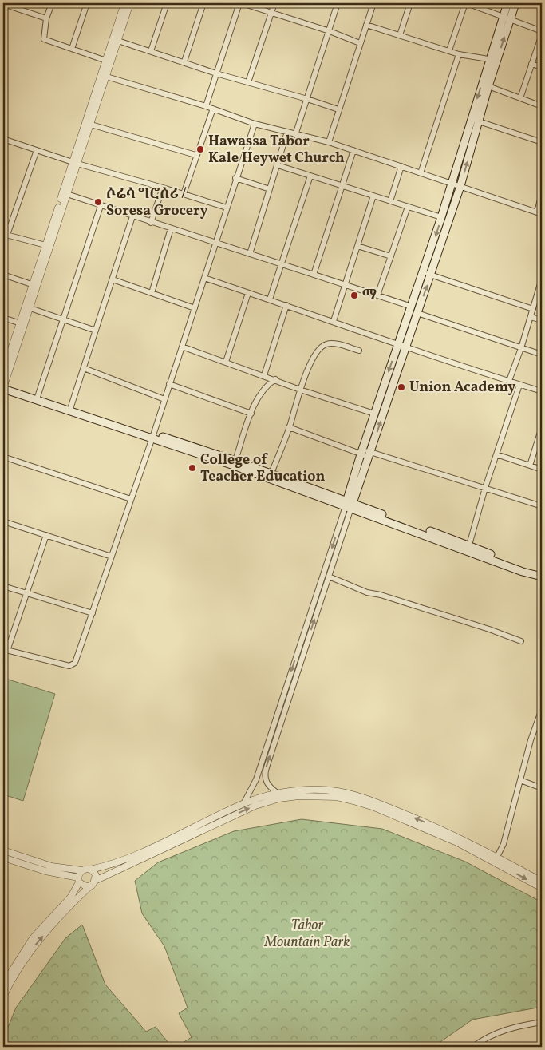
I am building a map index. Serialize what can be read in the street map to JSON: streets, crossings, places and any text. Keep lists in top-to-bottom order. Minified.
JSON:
{"parks":["Tabor Mountain Park"],"places":["Hawassa Tabor Kale Heywet Church","ሶሬሳ ግሮሰሪ / Soresa Grocery","ማ","Union Academy","College of Teacher Education"]}
